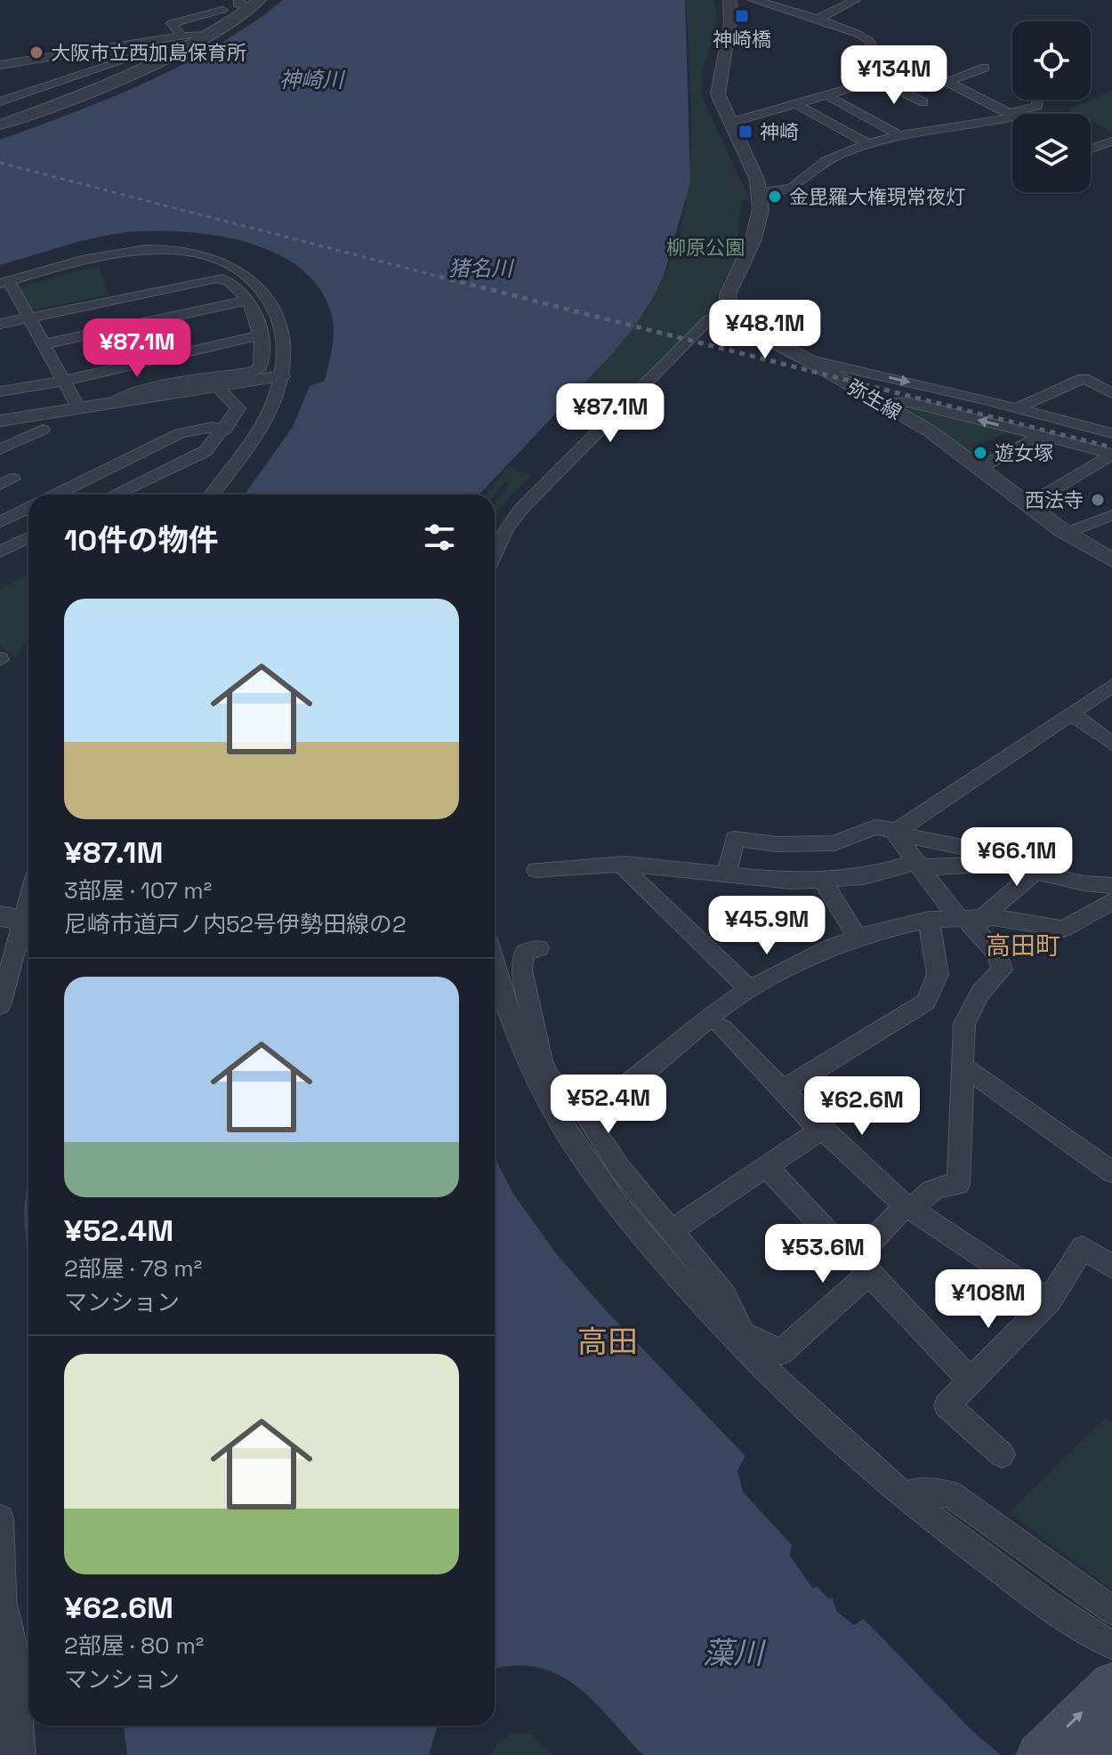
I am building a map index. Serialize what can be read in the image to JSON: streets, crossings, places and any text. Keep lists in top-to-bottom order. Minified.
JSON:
{"streets":{"street":["弥生線"]},"districts":["高田町","高田"],"water":["神崎川","猪名川","藻川"],"parks":["柳原公園"],"places":{"transit":["神崎橋","神崎"],"other":["大阪市立西加島保育所","金毘羅大権現常夜灯","遊女塚","西法寺"]},"page":{"price":["¥134M","¥48.1M","¥87.1M","¥87.1M","¥66.1M","¥45.9M","¥52.4M","¥62.6M","¥53.6M","¥108M"],"heading":"10件の物件","list":[{"name":"¥87.1M","note":"3部屋 · 107 m² · 尼崎市道戸ノ内52号伊勢田線の2"},{"name":"¥52.4M","note":"2部屋 · 78 m² · マンション"},{"name":"¥62.6M","note":"2部屋 · 80 m² · マンション"}]}}
